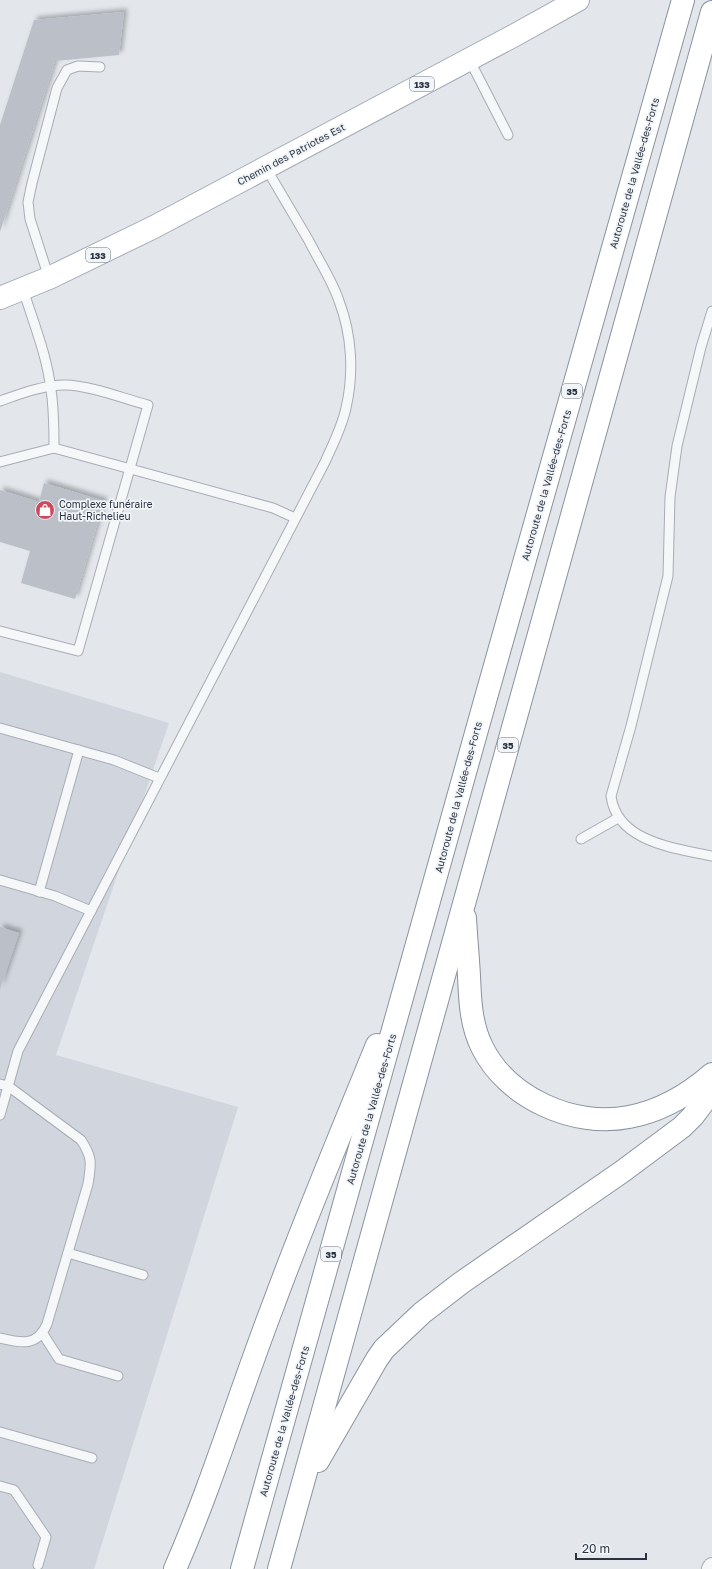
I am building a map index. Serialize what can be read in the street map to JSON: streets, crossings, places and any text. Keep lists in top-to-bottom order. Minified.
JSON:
{"streets":{"main road":["133","Chemin des Patriotes Est","Autoroute de la Vallée-des-Forts","35"]},"places":{"shop":["Complexe funéraire Haut-Richelieu"]},"scale_bar":"20 m"}
